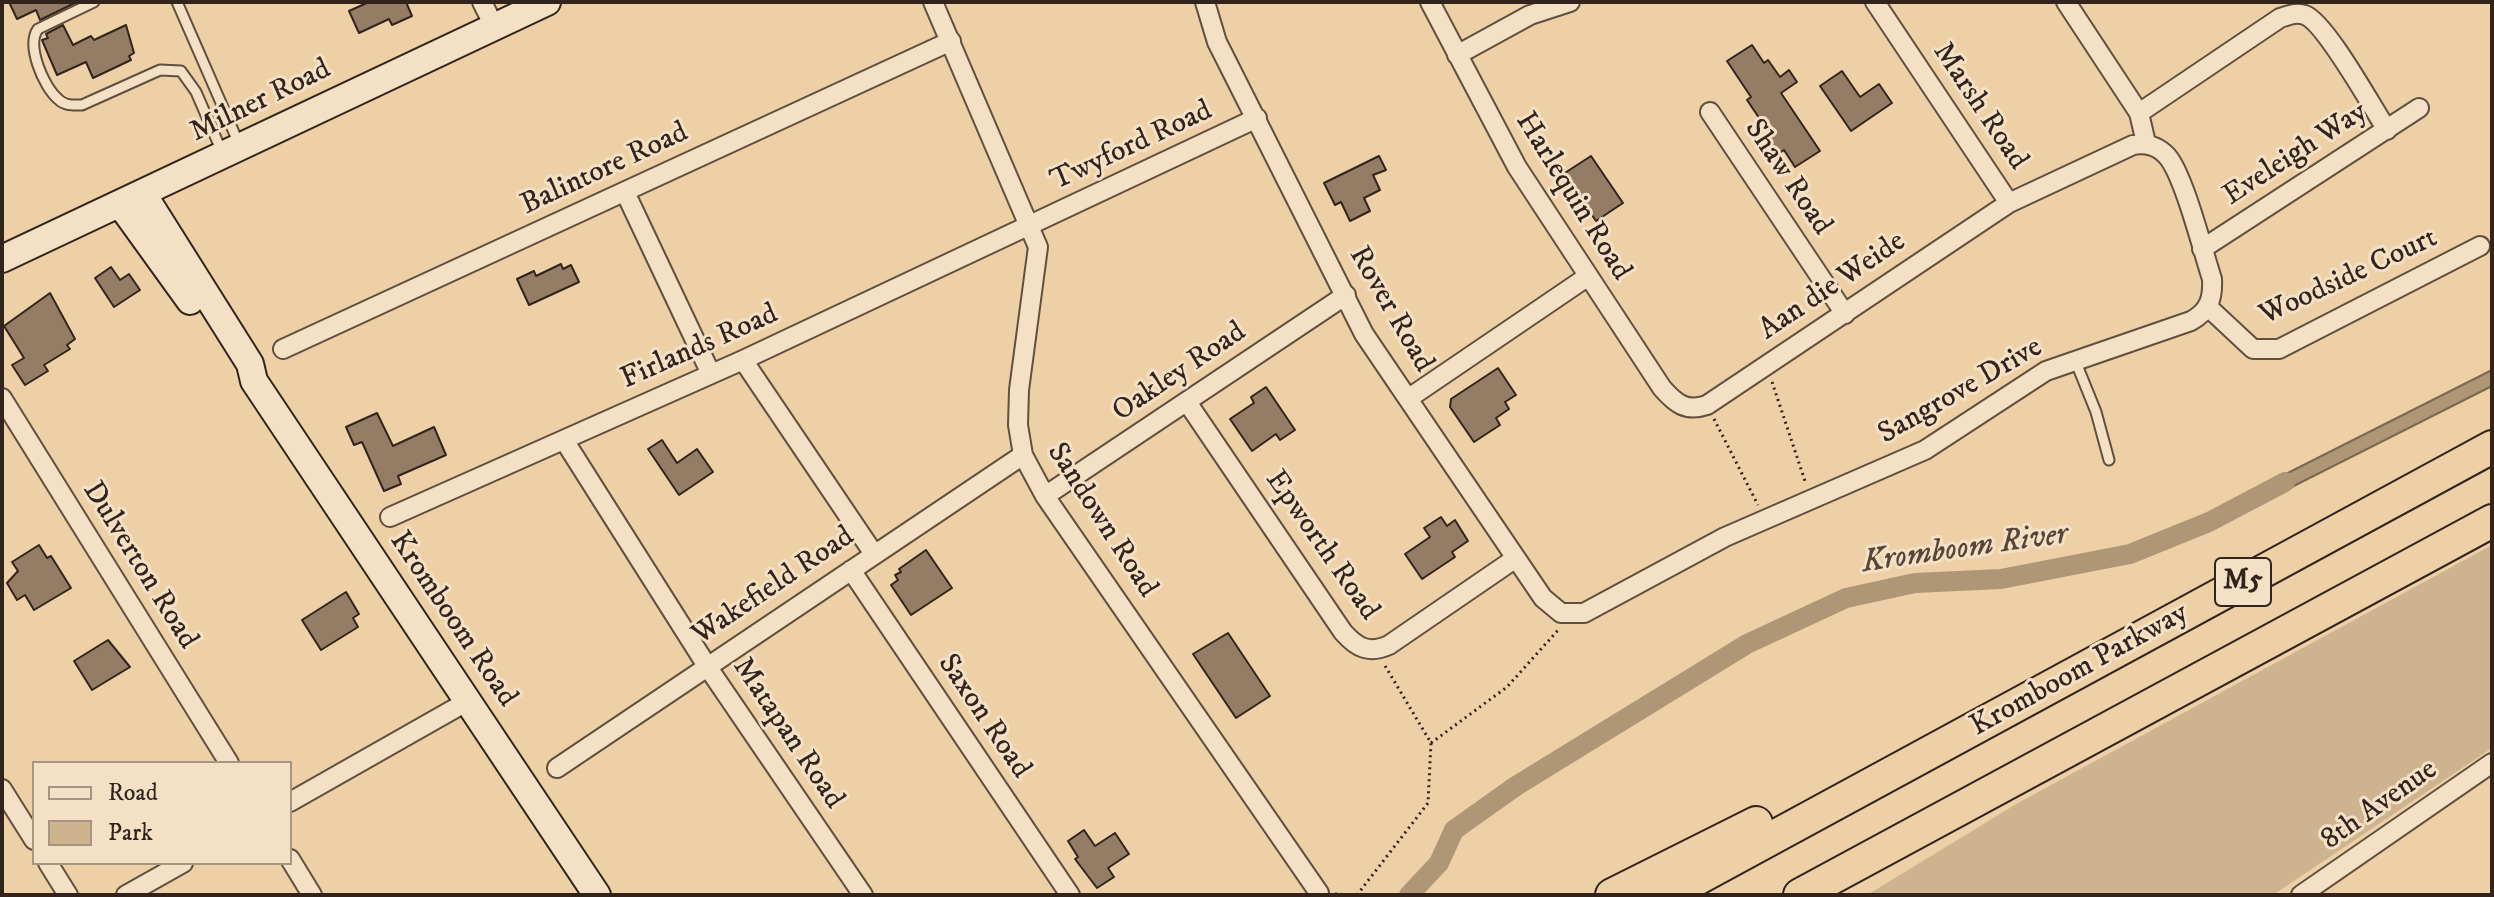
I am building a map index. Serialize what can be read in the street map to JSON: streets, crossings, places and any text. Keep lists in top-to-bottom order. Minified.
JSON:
{"streets":{"highway":["M5","Kromboom Parkway"],"street":["Milner Road","Marsh Road","Twyford Road","Eveleigh Way","Balintore Road","Shaw Road","Harlequin Road","Woodside Court","Aan die Weide","Rover Road","Firlands Road","Oakley Road","Sangrove Drive","Sandown Road","Epworth Road","Dulverton Road","Wakefield Road","Kromboom Road","Saxon Road","Matapan Road","8th Avenue"]},"crossings":[["Milner Road","Kromboom Road"],["Marsh Road","Aan die Weide"],["Twyford Road","Rover Road"],["Twyford Road","Firlands Road"],["Twyford Road","Sandown Road"],["Balintore Road","Sandown Road"],["Shaw Road","Aan die Weide"],["Harlequin Road","Aan die Weide"],["Woodside Court","Sangrove Drive"],["Rover Road","Oakley Road"],["Rover Road","Sangrove Drive"],["Rover Road","Epworth Road"],["Firlands Road","Sandown Road"],["Firlands Road","Matapan Road"],["Oakley Road","Sandown Road"],["Oakley Road","Epworth Road"],["Sandown Road","Wakefield Road"],["Wakefield Road","Saxon Road"],["Wakefield Road","Matapan Road"]],"water":["Kromboom River"],"legend":["Road","Park"]}
